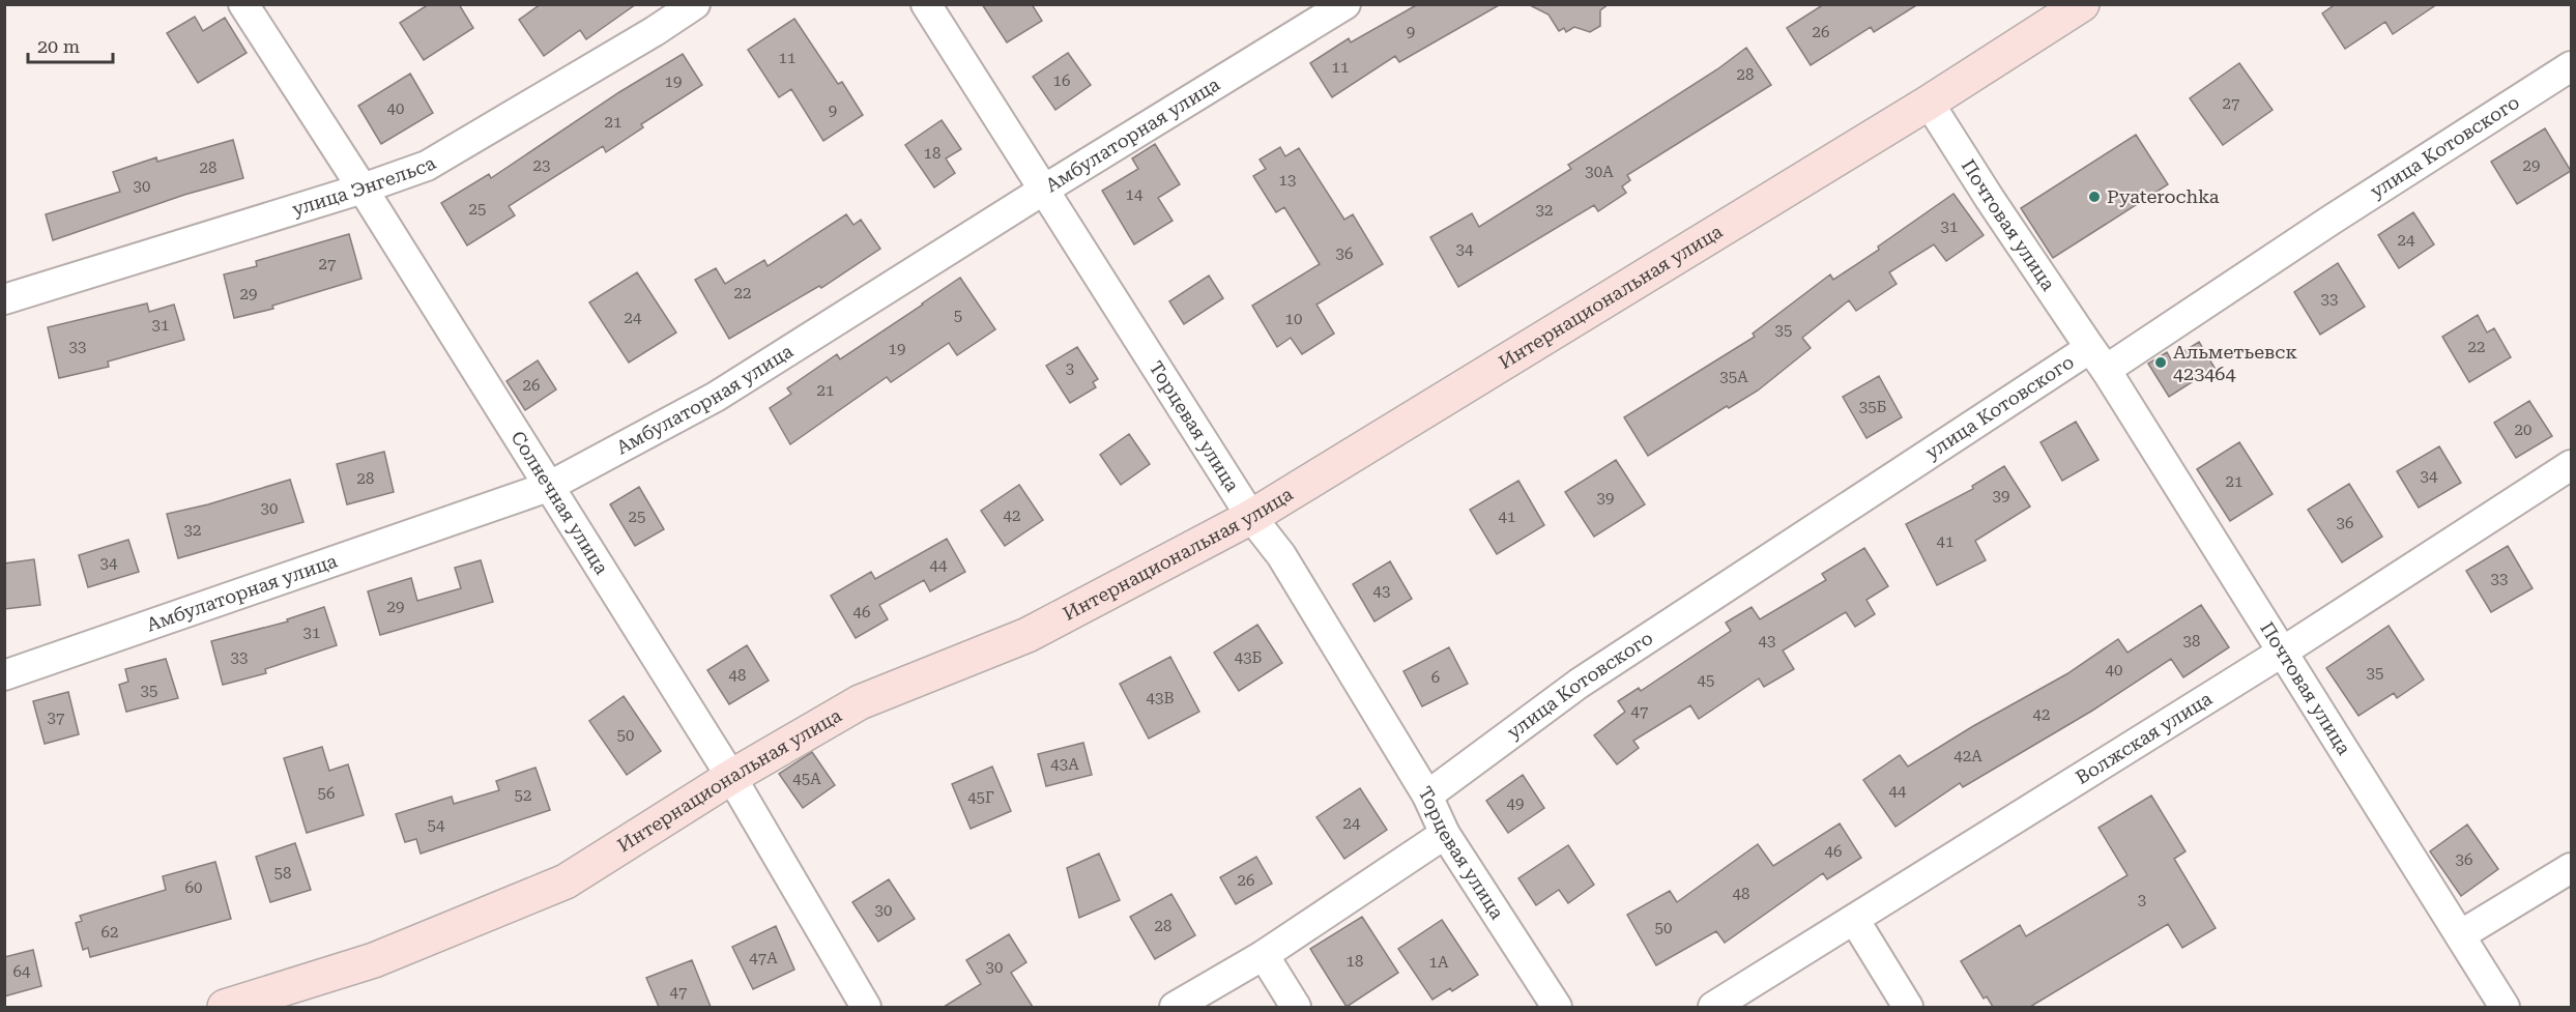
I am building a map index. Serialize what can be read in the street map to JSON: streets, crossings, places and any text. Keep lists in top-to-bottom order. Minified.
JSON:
{"streets":{"street":["Амбулаторная улица","улица Котовского","улица Энгельса","Почтовая улица","Интернациональная улица","Торцевая улица","Солнечная улица","Волжская улица"]},"crossings":[["Амбулаторная улица","Торцевая улица"],["Амбулаторная улица","Солнечная улица"],["улица Котовского","Почтовая улица"],["улица Котовского","Торцевая улица"],["улица Энгельса","Солнечная улица"],["Почтовая улица","Интернациональная улица"],["Почтовая улица","Волжская улица"],["Интернациональная улица","Торцевая улица"],["Интернациональная улица","Солнечная улица"]],"places":["Pyaterochka","Альметьевск 423464"],"house_numbers":["9","26","11","11","28","16","19","27","40","9","21","18","23","29","28","30А","13","30","14","25","32","31","24","34","36","27","22","29","33","5","24","10","31","35","33","22","19","3","35А","26","21","35Б","20","34","28","21","39","39","30","42","25","41","36","32","41","34","44","33","43","29","46","31","43","38","33","43Б","40","35","48","6","45","35","43В","47","42","37","50","42А","43А","45А","44","56","52","45Г","49","24","54","46","36","58","26","60","48","3","30","28","50","62","47А","18","1А","30","64","47"],"scale_bar":"20 m"}
